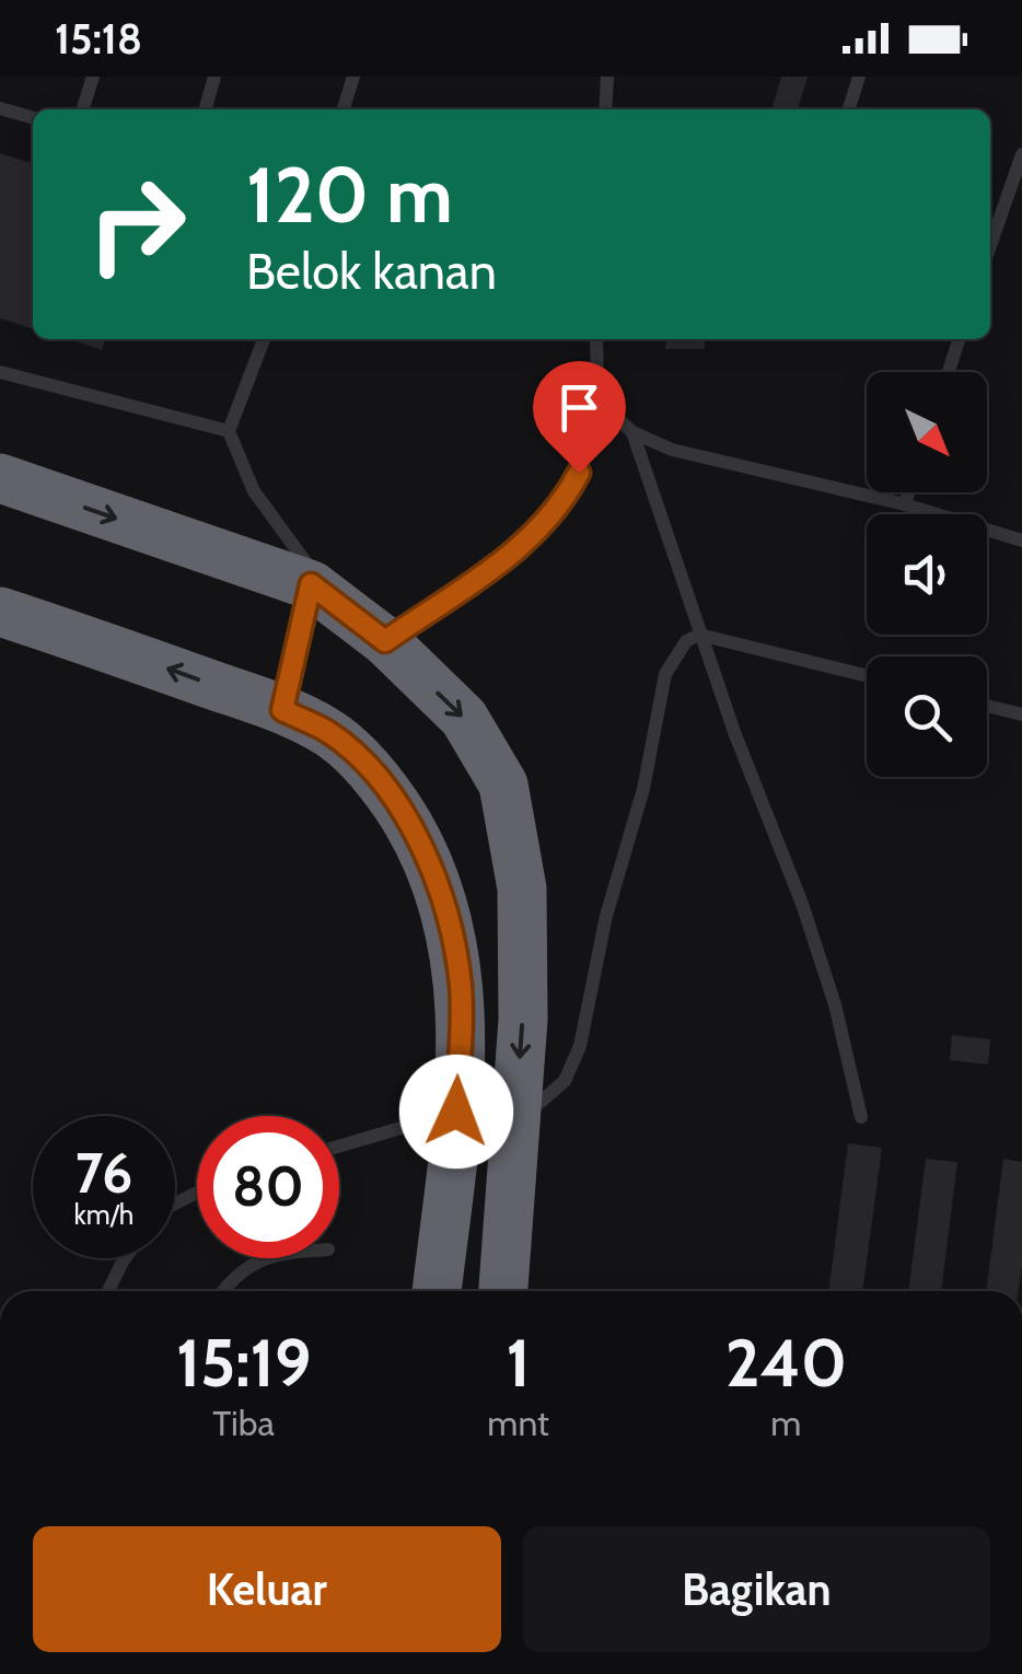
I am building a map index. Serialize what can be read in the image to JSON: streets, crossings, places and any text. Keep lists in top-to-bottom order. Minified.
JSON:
{"north":"bottom right","page":{"status":"15:18","turn":["120 m","Belok kanan"],"speed":"76 km/h","limit":"80","eta":["15:19","Tiba","1","mnt","240","m"],"buttons":["Keluar","Bagikan"]}}
